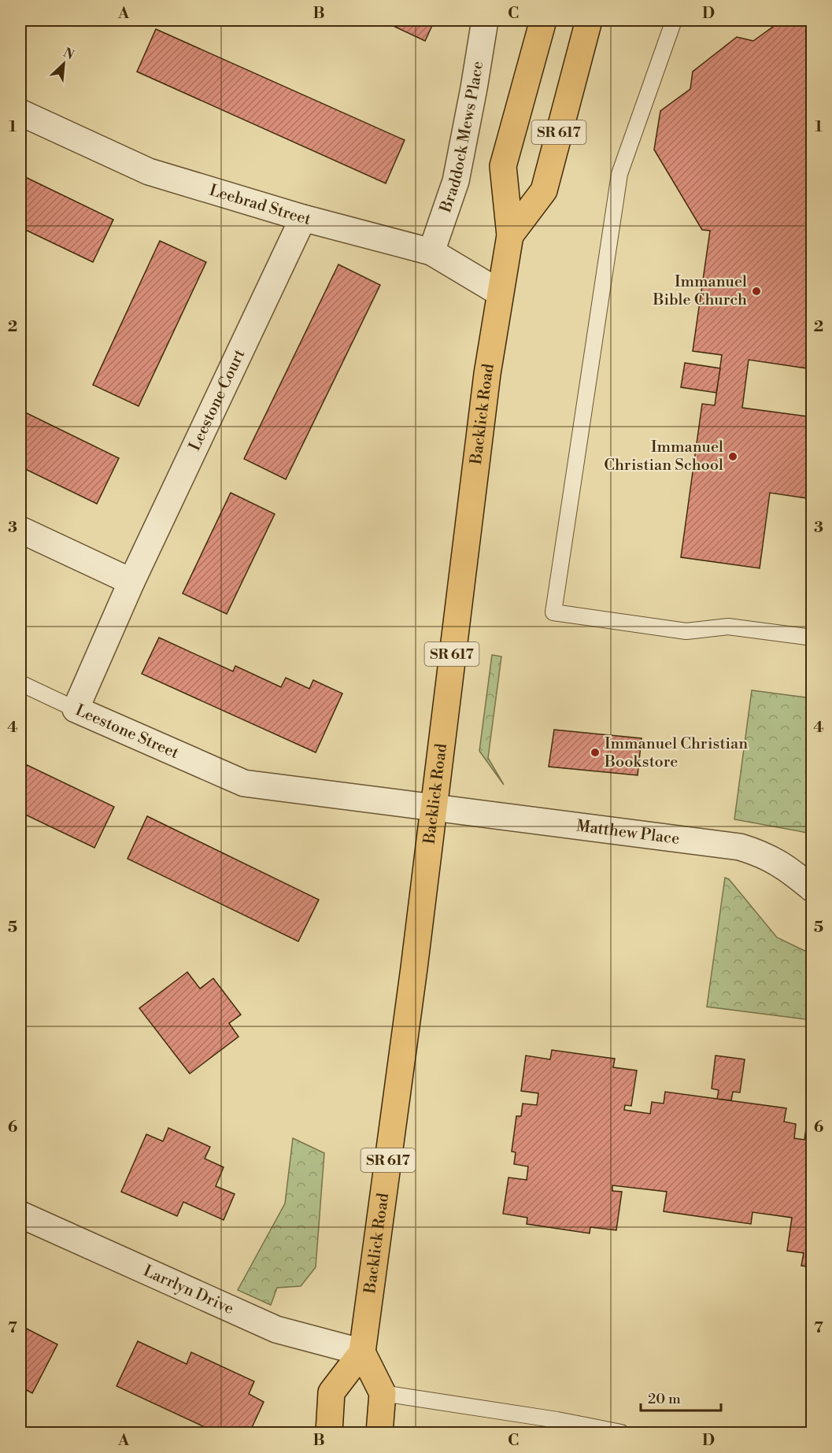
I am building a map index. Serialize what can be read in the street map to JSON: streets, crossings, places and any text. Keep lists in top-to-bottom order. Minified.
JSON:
{"streets":{"main road":["SR 617","Backlick Road"],"street":["Braddock Mews Place","Leebrad Street","Leestone Court","Leestone Street","Matthew Place","Larrlyn Drive"]},"crossings":[["Braddock Mews Place","Leebrad Street"],["Leebrad Street","Leestone Court"],["Leebrad Street","Backlick Road"],["Leestone Court","Leestone Street"],["Backlick Road","Leestone Street"],["Backlick Road","Matthew Place"],["Backlick Road","Larrlyn Drive"],["Leestone Street","Matthew Place"]],"places":["Immanuel Bible Church","Immanuel Christian School","Immanuel Christian Bookstore"],"scale_bar":"20 m","north":"top right","grid":{"columns":["A","B","C","D"],"rows":["1","2","3","4","5","6","7"]}}
